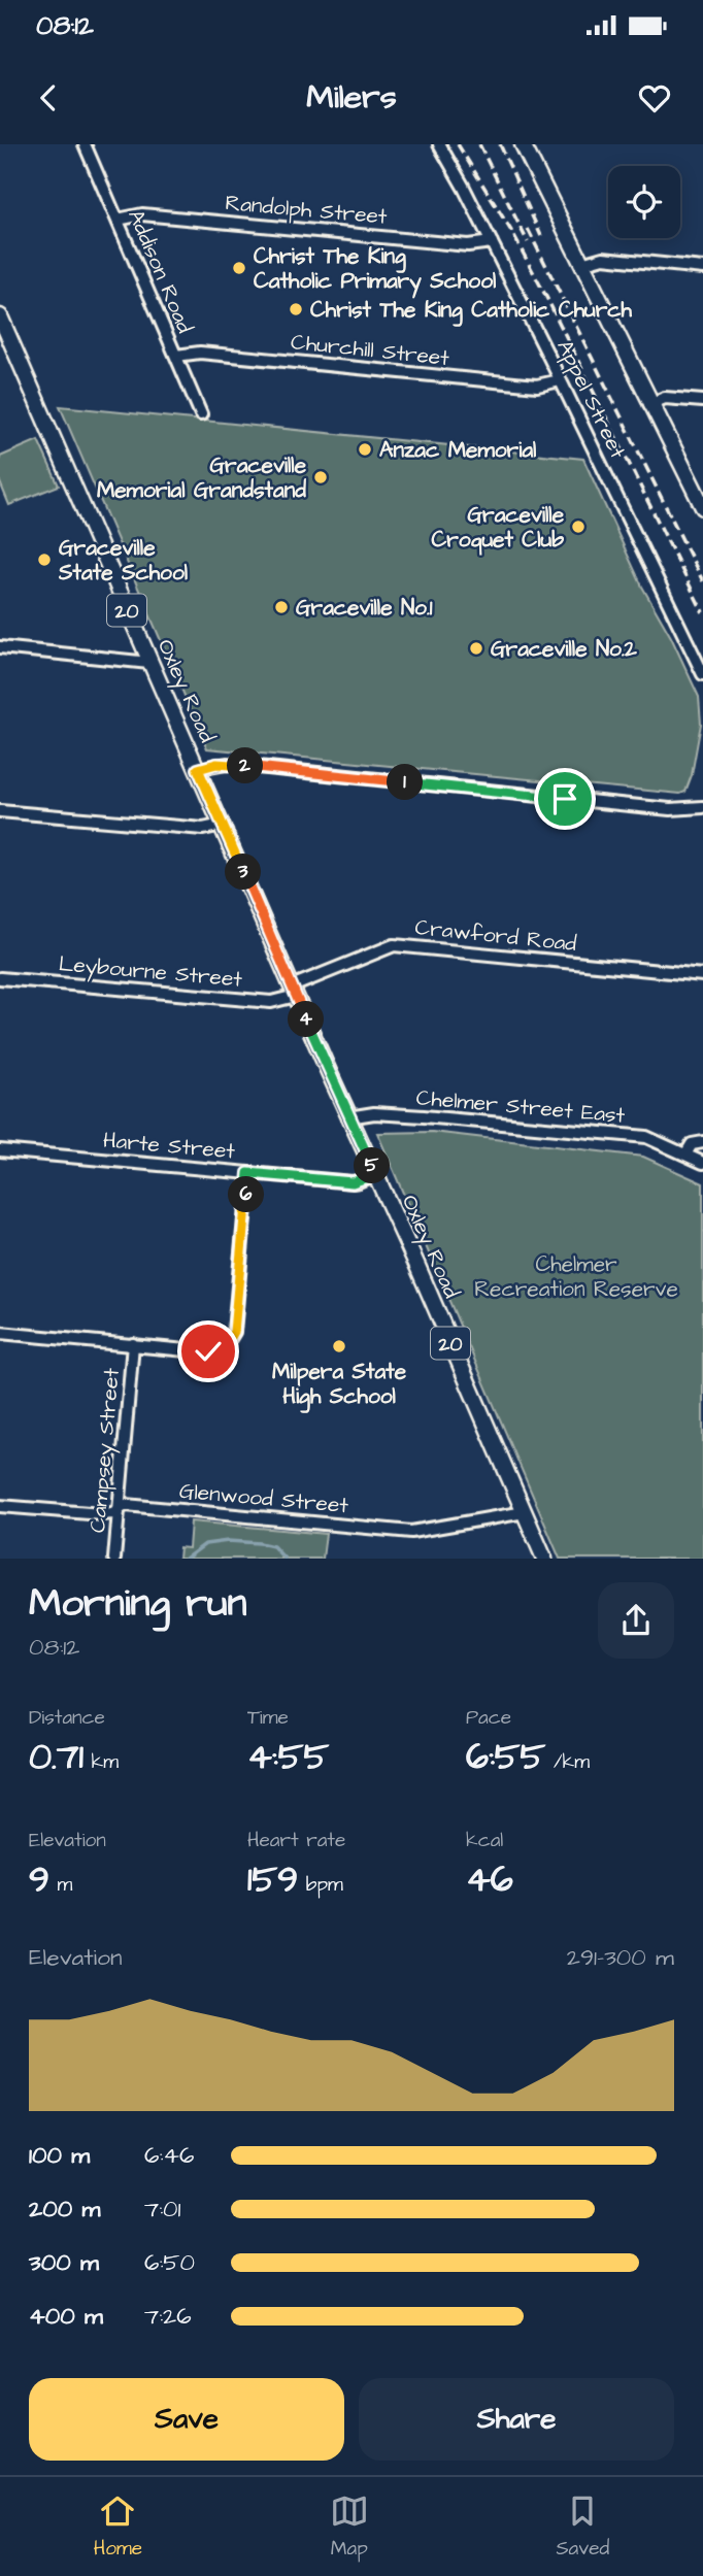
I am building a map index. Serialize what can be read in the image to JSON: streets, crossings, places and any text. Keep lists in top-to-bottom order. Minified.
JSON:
{"streets":{"main road":["20","Oxley Road"],"street":["Randolph Street","Addison Road","Churchill Street","Appel Street","Crawford Road","Leybourne Street","Chelmer Street East","Harte Street","Campsey Street","Glenwood Street"]},"crossings":[["Randolph Street","Addison Road"],["Randolph Street","Appel Street"],["Addison Road","Churchill Street"],["Churchill Street","Appel Street"],["Oxley Road","Crawford Road"],["Oxley Road","Leybourne Street"],["Oxley Road","Chelmer Street East"],["Oxley Road","Harte Street"],["Oxley Road","Glenwood Street"],["Crawford Road","Leybourne Street"],["Campsey Street","Glenwood Street"]],"parks":["Chelmer Recreation Reserve"],"places":["Christ The King Catholic Primary School","Christ The King Catholic Church","Anzac Memorial","Graceville Memorial Grandstand","Graceville Croquet Club","Graceville State School","Graceville No.1","Graceville No.2","Milpera State High School"],"page":{"status":"08:12","header":"Milers","pins":["2","1","3","4","5","6"],"heading":["Morning run","08:12"],"stats":[["Distance","0.71 km"],["Time","4:55"],["Pace","6:55 /km"],["Elevation","9 m"],["Heart rate","159 bpm"],["kcal","46"]],"chart":["Elevation","291–300 m"],"list":[{"name":"100 m","note":"6:46"},{"name":"200 m","note":"7:01"},{"name":"300 m","note":"6:50"},{"name":"400 m","note":"7:26"}],"buttons":["Save","Share"],"tabs":["Home","Map","Saved"]}}
